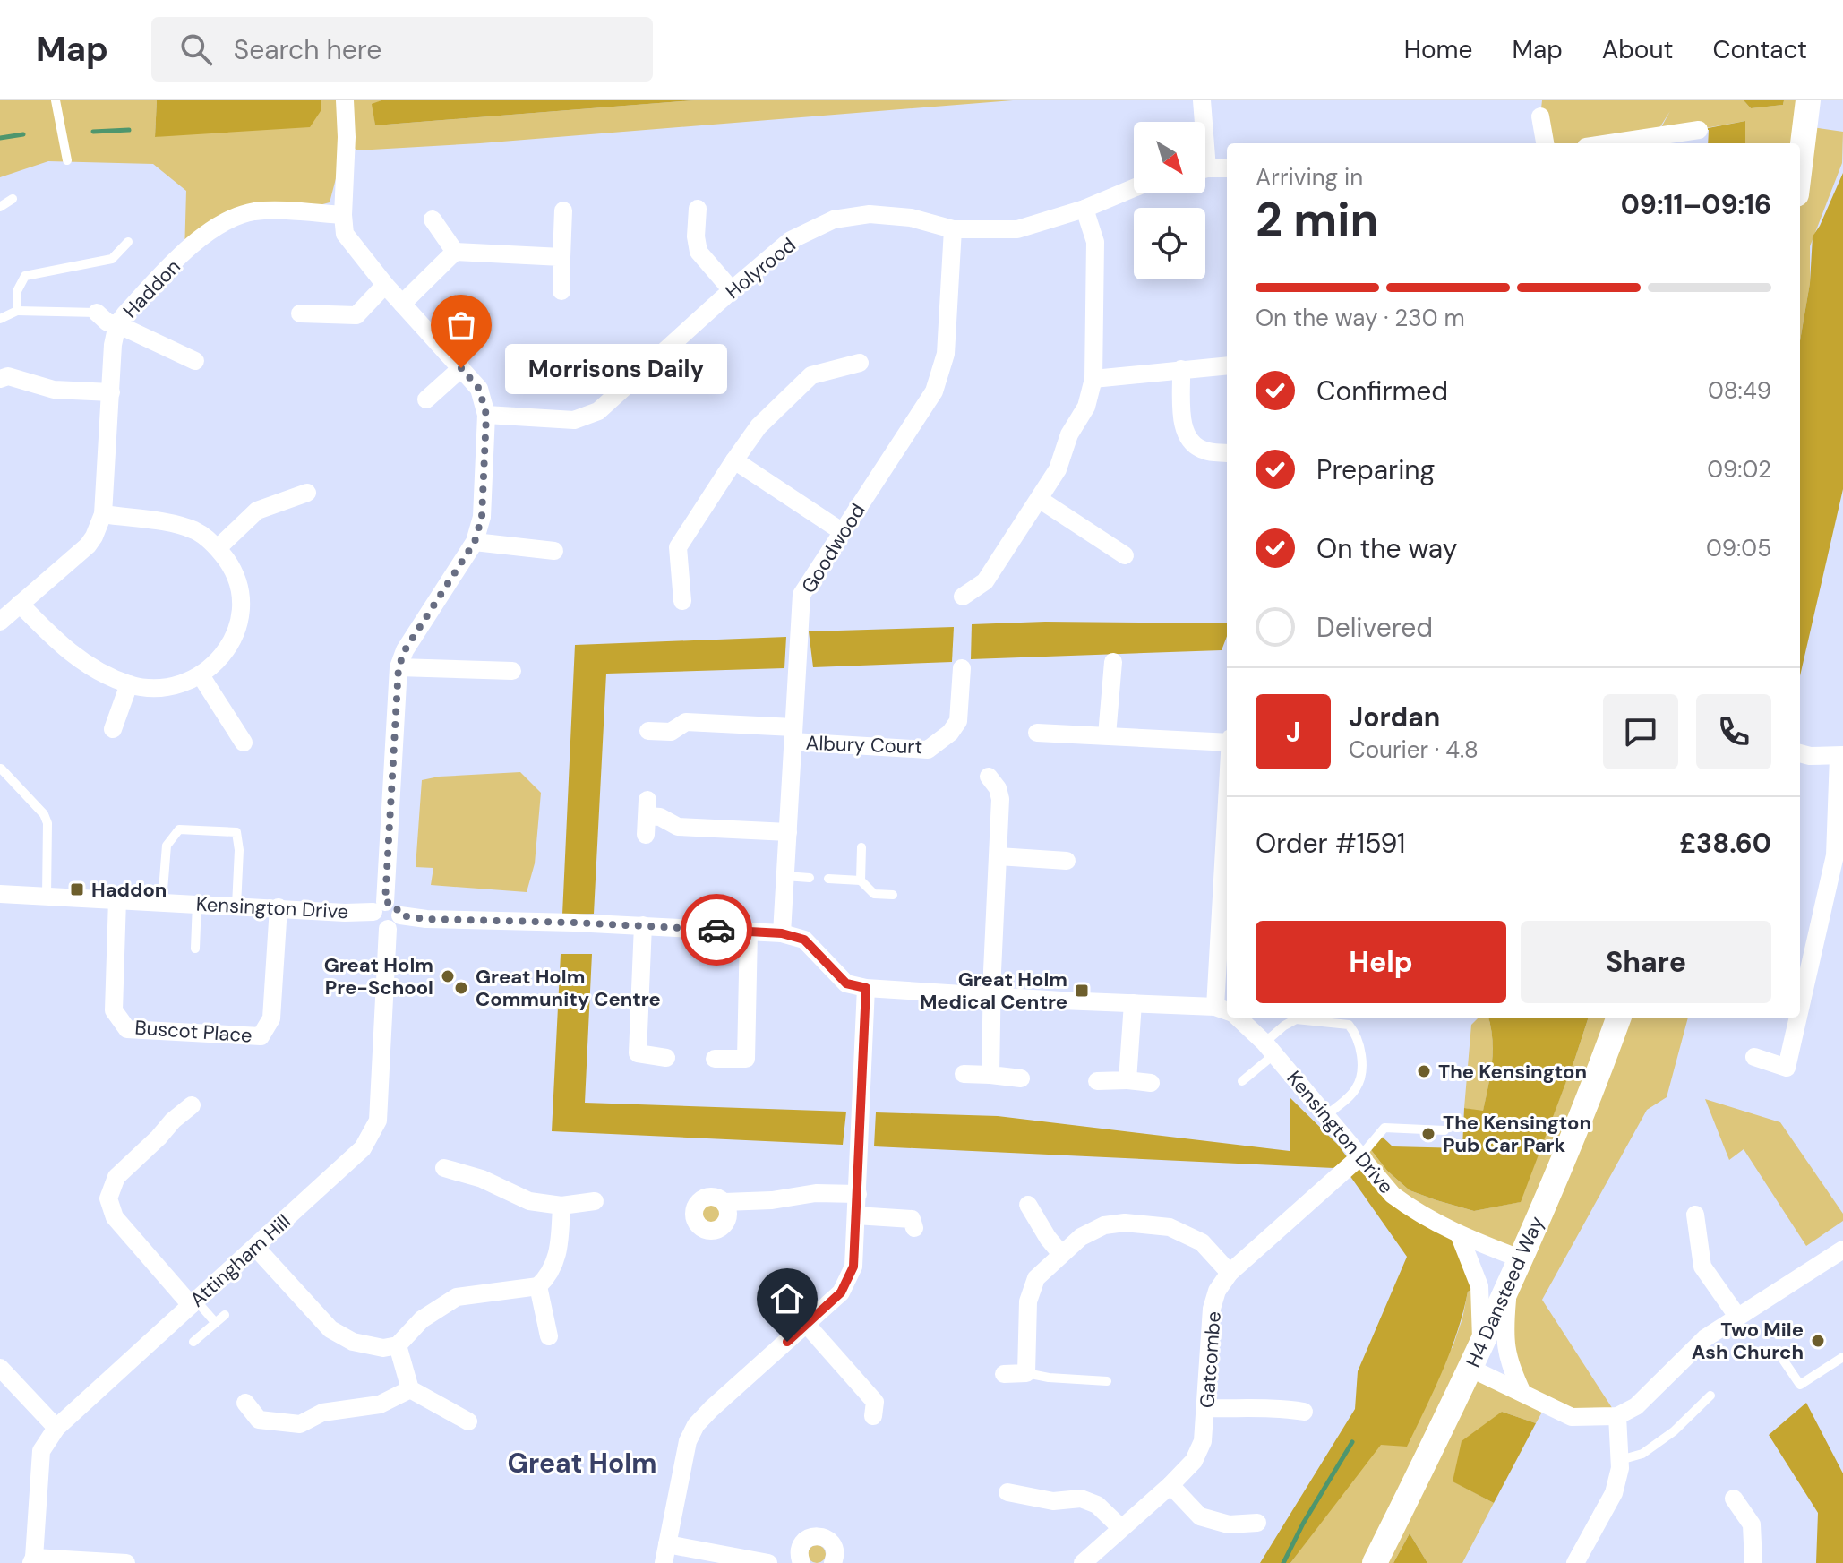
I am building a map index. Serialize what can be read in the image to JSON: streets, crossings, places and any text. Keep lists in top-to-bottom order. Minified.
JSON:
{"streets":{"street":["Holyrood","Haddon","Goodwood","Albury Court","Kensington Drive","Buscot Place","Attingham Hill","H4 Dansteed Way","Gatcombe"]},"crossings":[["Holyrood","Goodwood"],["Goodwood","Albury Court"],["Kensington Drive","Buscot Place"],["Kensington Drive","H4 Dansteed Way"],["Kensington Drive","Gatcombe"]],"districts":["Great Holm"],"places":{"other":["Morrisons Daily","Great Holm Pre-School","Great Holm Community Centre","The Kensington","The Kensington Pub Car Park","Two Mile Ash Church"],"transit":["Haddon","Great Holm Medical Centre"]},"north":"bottom right","page":{"header":"Map","search":"Search here","nav":["Home","Map","About","Contact"],"heading":["2 min","Arriving in","09:11–09:16"],"panel":["Jordan","Courier · 4.8","Order #1591","£38.60"],"bar":"On the way · 230 m","bubble":"Morrisons Daily","list":[["Confirmed","08:49"],["Preparing","09:02"],["On the way","09:05"],"Delivered"],"round":"J","buttons":["Help","Share"]}}
